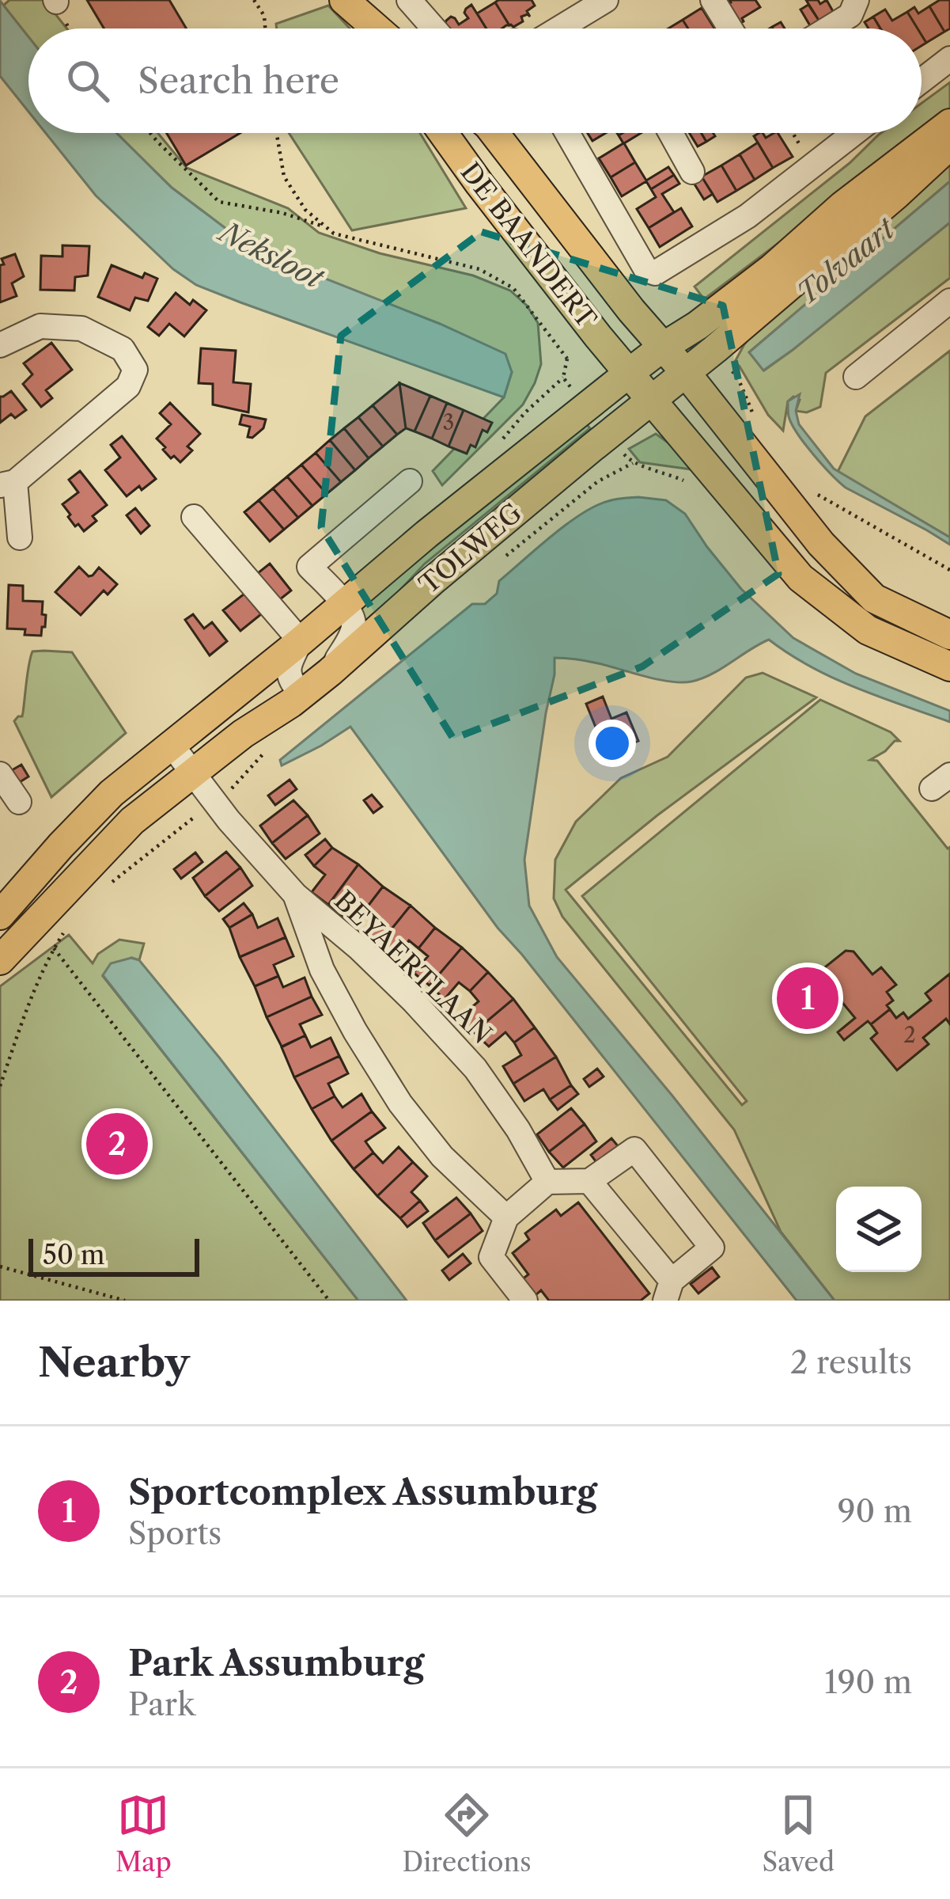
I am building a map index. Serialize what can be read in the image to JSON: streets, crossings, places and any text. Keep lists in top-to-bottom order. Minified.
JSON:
{"streets":{"main road":["DE BAANDERT","TOLWEG"],"street":["BEYAERTLAAN"]},"crossings":[["DE BAANDERT","TOLWEG"],["TOLWEG","BEYAERTLAAN"]],"water":["Neksloot","Tolvaart"],"house_numbers":["3","2"],"scale_bar":"50 m","page":{"search":"Search here","pins":["1","2"],"scale":"50 m","heading":["Nearby","2 results"],"list":[{"mark":"1","name":"Sportcomplex Assumburg","note":"Sports","value":"90 m"},{"mark":"2","name":"Park Assumburg","note":"Park","value":"190 m"}],"nav":["Map","Directions","Saved"]}}
